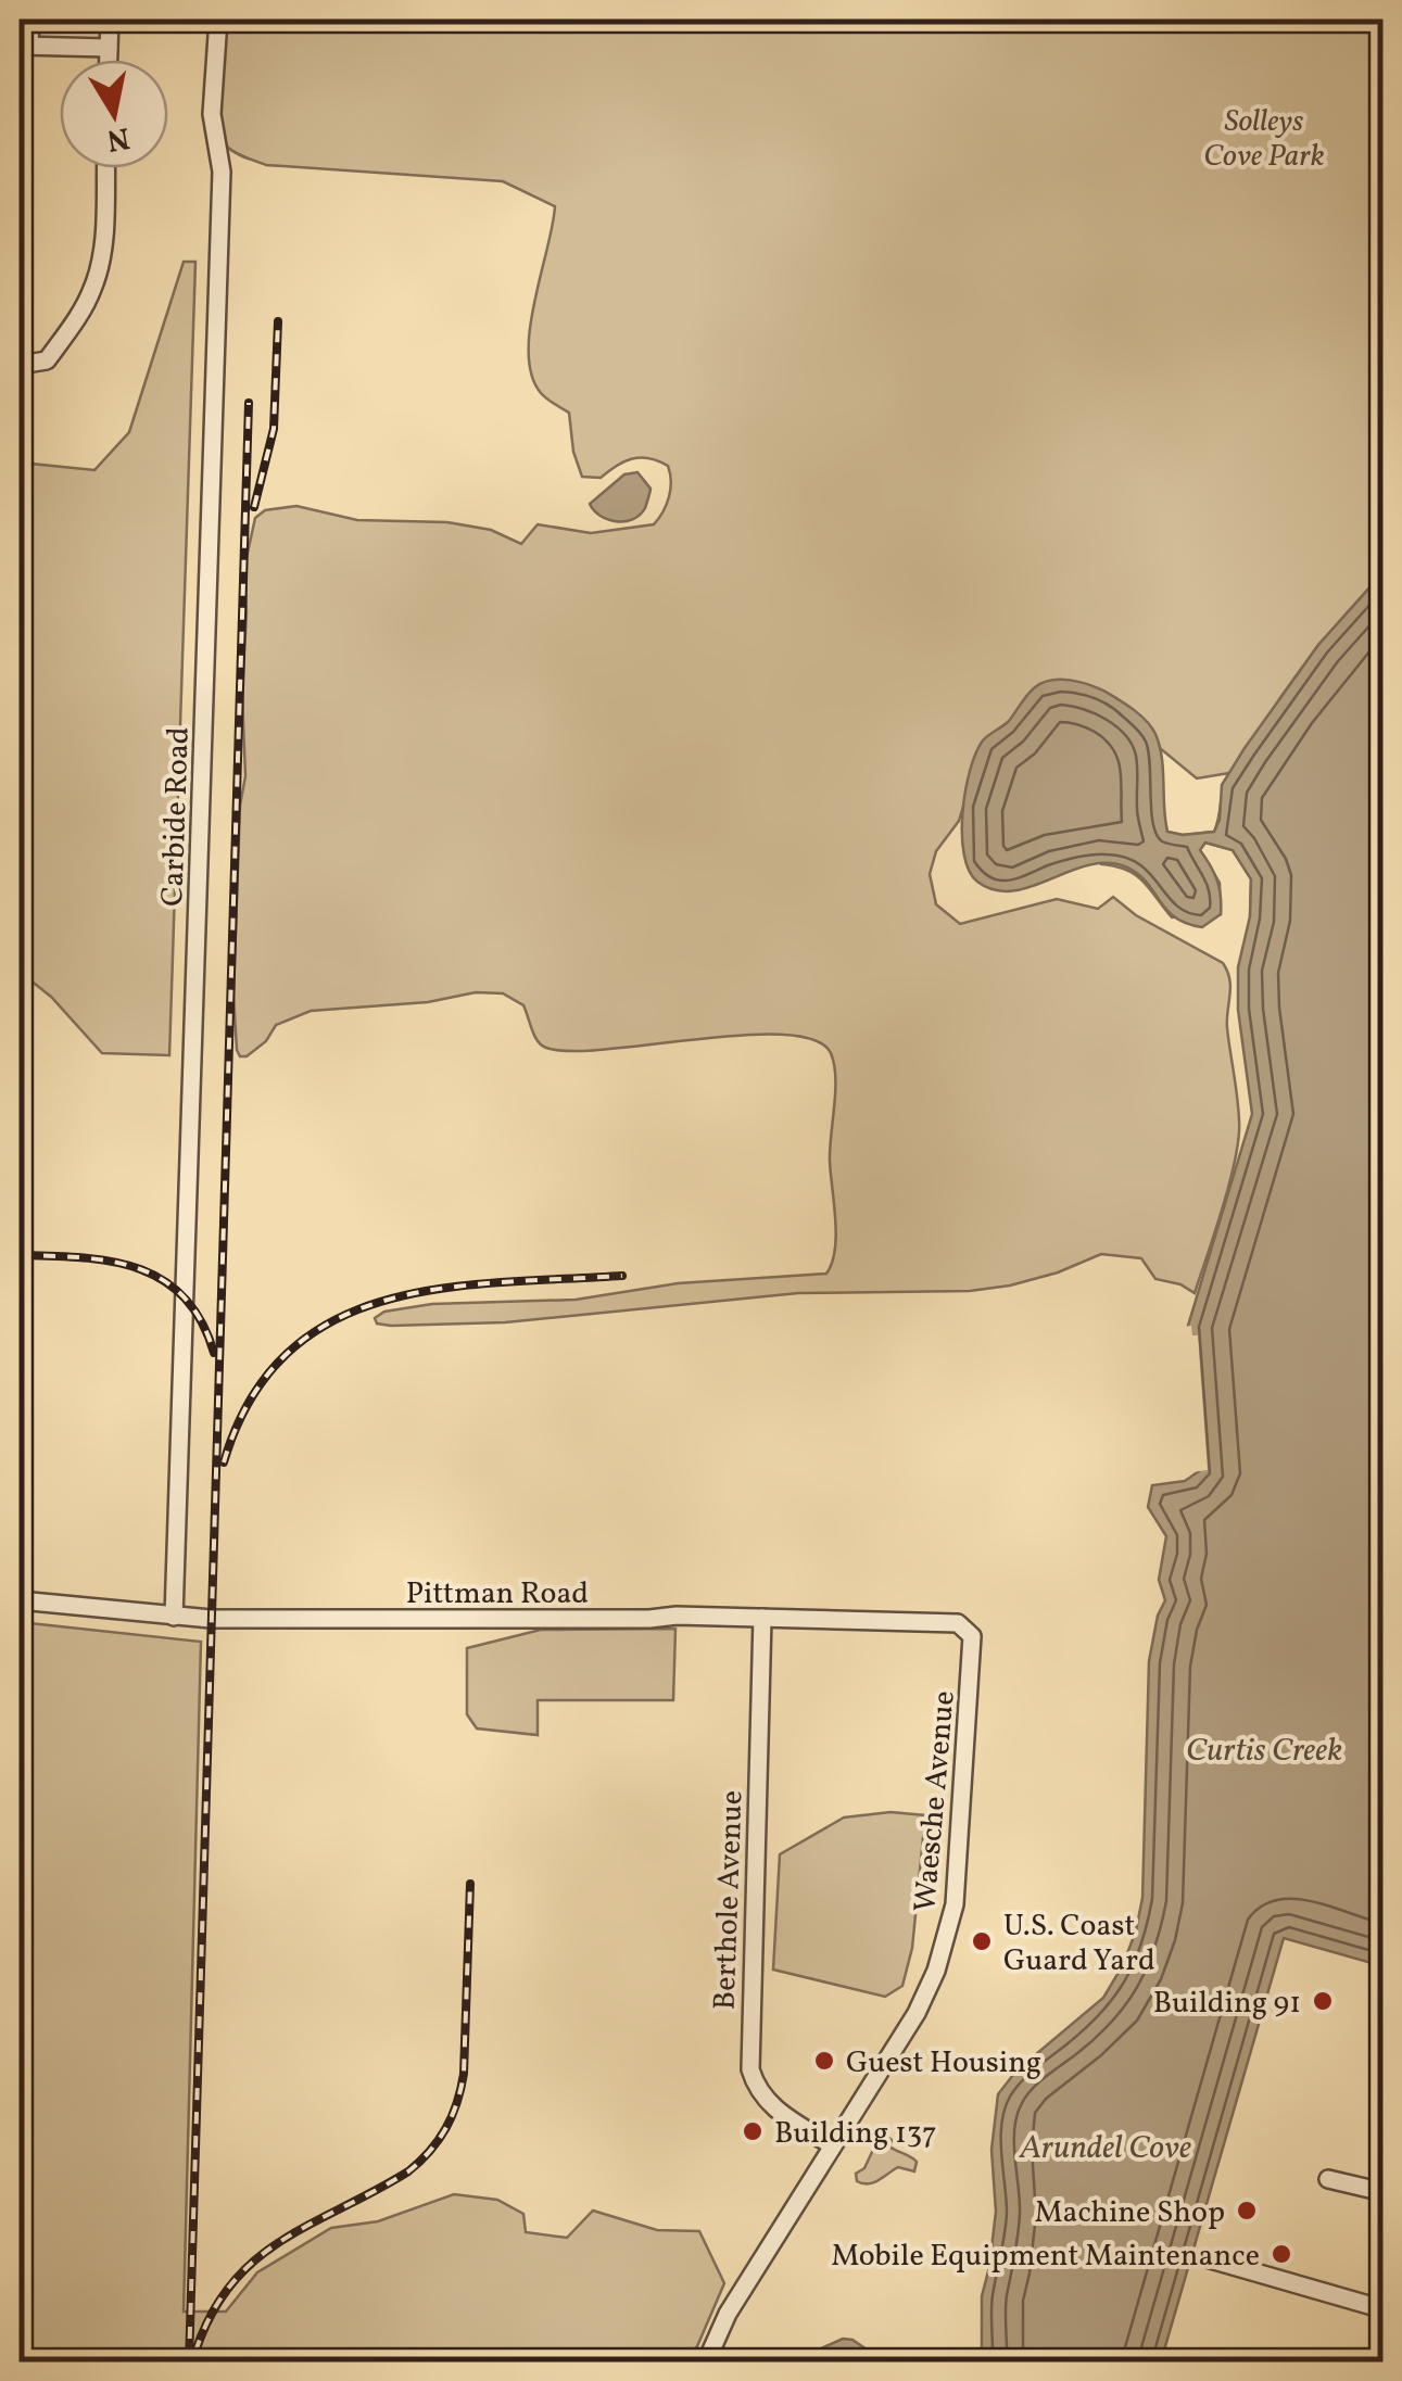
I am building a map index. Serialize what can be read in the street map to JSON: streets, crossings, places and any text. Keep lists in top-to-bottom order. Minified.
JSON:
{"streets":{"street":["Carbide Road","Pittman Road","Waesche Avenue","Berthole Avenue"]},"crossings":[["Carbide Road","Pittman Road"],["Pittman Road","Waesche Avenue"],["Pittman Road","Berthole Avenue"],["Waesche Avenue","Berthole Avenue"]],"water":["Curtis Creek","Arundel Cove"],"parks":["Solleys Cove Park"],"places":["U.S. Coast Guard Yard","Building 91","Guest Housing","Building 137","Machine Shop","Mobile Equipment Maintenance"],"north":"bottom"}
